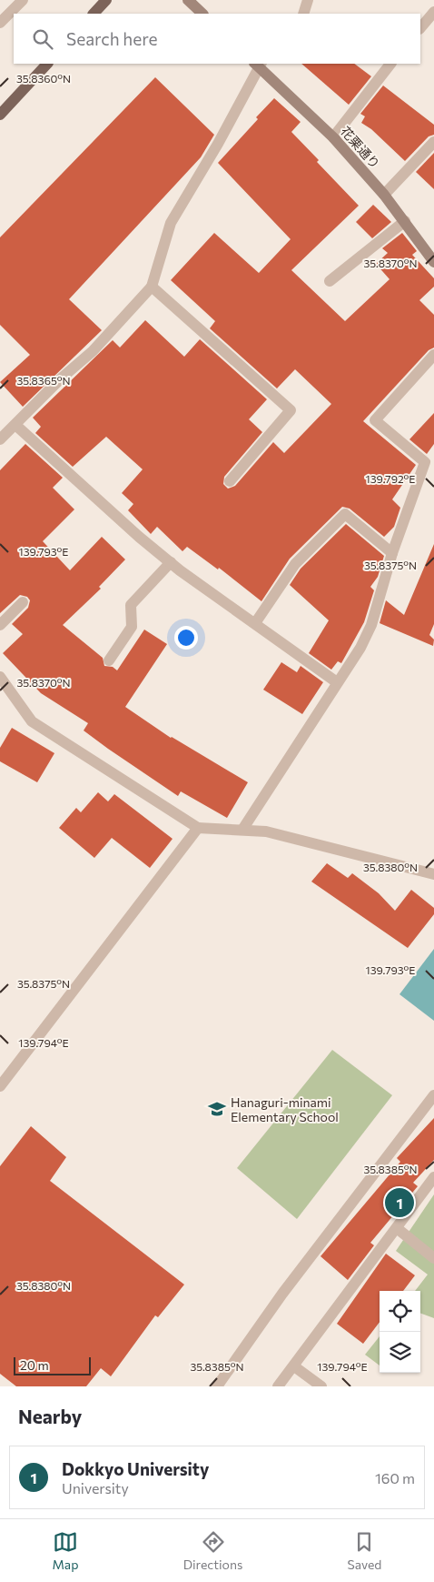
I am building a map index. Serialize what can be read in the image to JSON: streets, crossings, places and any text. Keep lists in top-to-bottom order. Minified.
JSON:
{"streets":{"street":["花栗通り"]},"places":{"school or university":["Hanaguri-minami Elementary School"]},"scale_bar":"20 m","page":{"search":"Search here","pins":"1","scale":"20 m","heading":"Nearby","list":[{"mark":"1","name":"Dokkyo University","note":"University","value":"160 m"}],"nav":["Map","Directions","Saved"]},"coordinates":["35.8360°N","35.8370°N","35.8365°N","139.792°E","139.793°E","35.8375°N","35.8380°N","139.794°E","35.8385°N"]}
